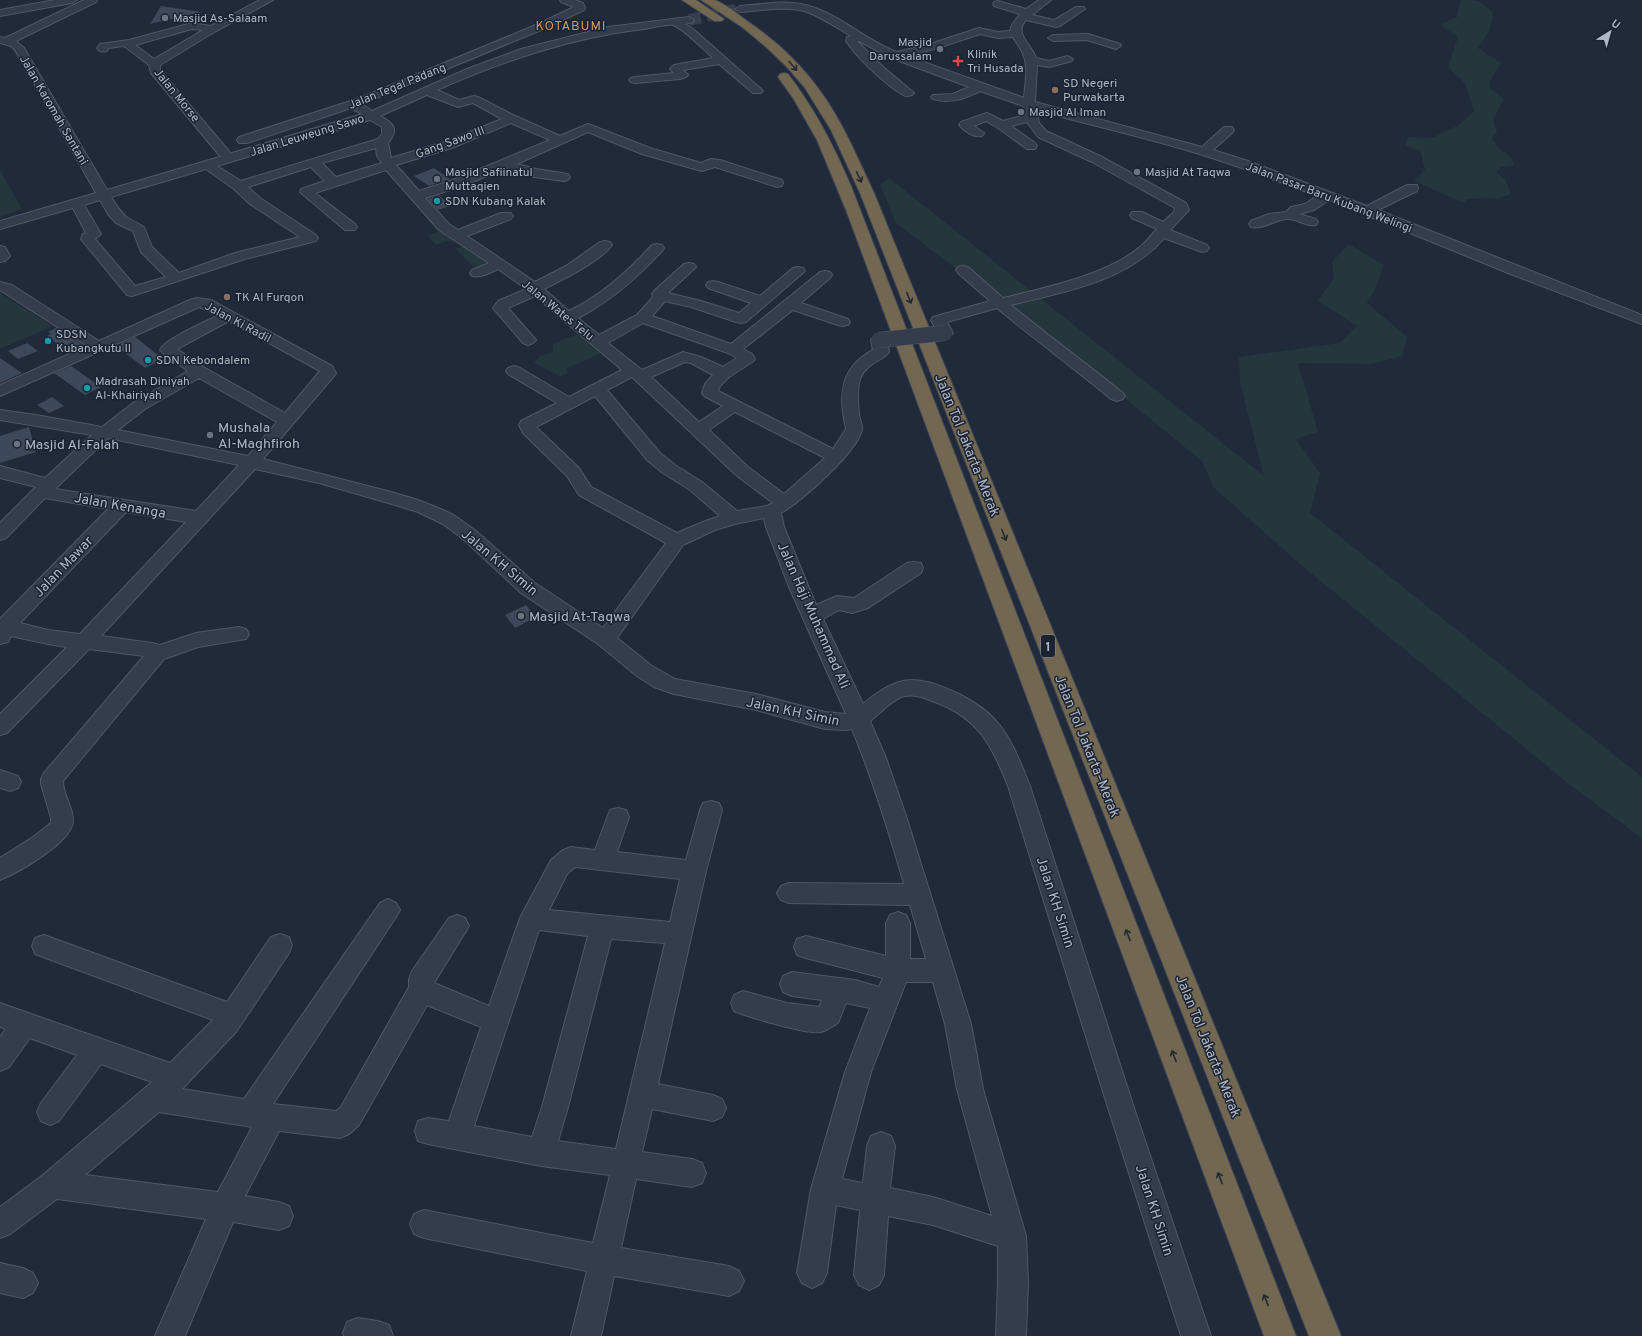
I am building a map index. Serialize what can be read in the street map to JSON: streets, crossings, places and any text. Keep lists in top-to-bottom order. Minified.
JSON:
{"streets":{"highway":["Jalan Tol Jakarta–Merak","1"],"street":["Jalan Tegal Padang","Jalan Morse","Jalan Karomah Santani","Jalan Leuweung Sawo","Gang Sawo III","Jalan Pasar Baru Kubang Welingi","Jalan Wates Telu","Jalan Ki Radil","Jalan Kenanga","Jalan KH Simin","Jalan Mawar","Jalan Haji Muhammad Ali"]},"crossings":[["Jalan Tegal Padang","Jalan Morse"],["Jalan Tegal Padang","Jalan Karomah Santani"],["Jalan Tegal Padang","Jalan Leuweung Sawo"],["Jalan Tegal Padang","Jalan Wates Telu"],["Jalan Karomah Santani","Jalan Leuweung Sawo"],["Jalan Leuweung Sawo","Jalan Wates Telu"],["Jalan Leuweung Sawo","Jalan Tol Jakarta–Merak"],["Gang Sawo III","Jalan Wates Telu"],["Jalan Wates Telu","Jalan Haji Muhammad Ali"],["Jalan Kenanga","Jalan Mawar"],["Jalan KH Simin","Jalan Haji Muhammad Ali"]],"districts":["KOTABUMI"],"places":{"other":["Masjid As-Salaam","Masjid Darussalam","SD Negeri Purwakarta","Masjid Al Iman","Masjid At Taqwa","Masjid Safiinatul Muttaqien","SDN Kubang Kalak","TK Al Furqon","SDSN Kubangkutu II","SDN Kebondalem","Madrasah Diniyah Al-Khairiyah","Mushala Al-Maghfiroh","Masjid Al-Falah","Masjid At-Taqwa"],"health":["Klinik Tri Husada"]},"north":"top right"}
